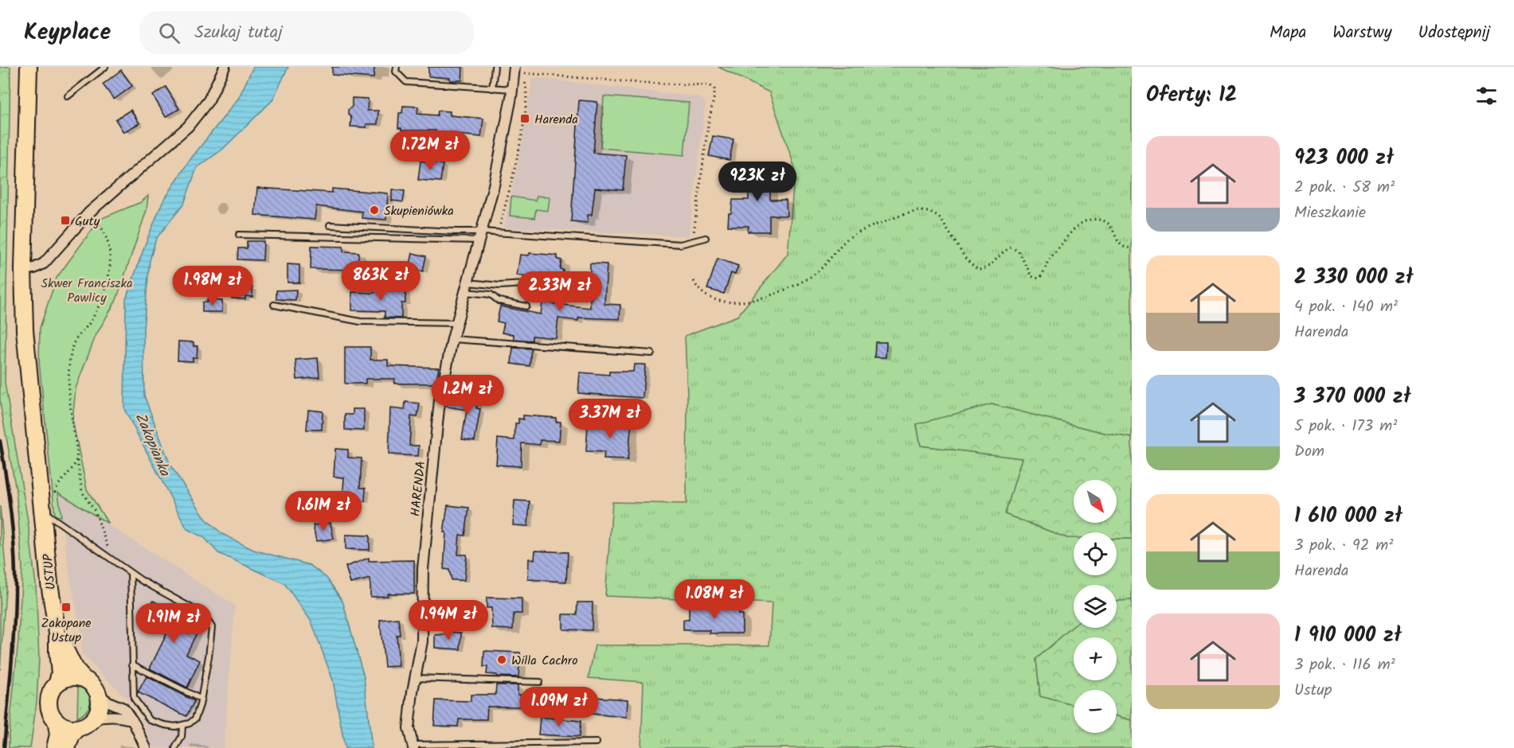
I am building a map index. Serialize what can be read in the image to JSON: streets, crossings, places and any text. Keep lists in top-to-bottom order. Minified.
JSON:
{"streets":{"main road":["USTUP"],"street":["HARENDA"]},"water":["Zakopianka"],"parks":["Skwer Franciszka Pawlicy"],"places":{"transit":["Harenda","Guty","Zakopane Ustup"],"other":["Skupieniówka","Willa Cachro"]},"north":"bottom right","page":{"header":"Keyplace","search":"Szukaj tutaj","nav":["Mapa","Warstwy","Udostępnij"],"heading":"Oferty: 12","list":[{"name":"923 000 zł","note":"2 pok. · 58 m² · Mieszkanie"},{"name":"2 330 000 zł","note":"4 pok. · 140 m² · Harenda"},{"name":"3 370 000 zł","note":"5 pok. · 173 m² · Dom"},{"name":"1 610 000 zł","note":"3 pok. · 92 m² · Harenda"},{"name":"1 910 000 zł","note":"3 pok. · 116 m² · Ustup"}],"price":["1.72M zł","923K zł","863K zł","1.98M zł","2.33M zł","1.2M zł","3.37M zł","1.61M zł","1.08M zł","1.94M zł","1.91M zł","1.09M zł"],"map_buttons":["+","−"]}}
